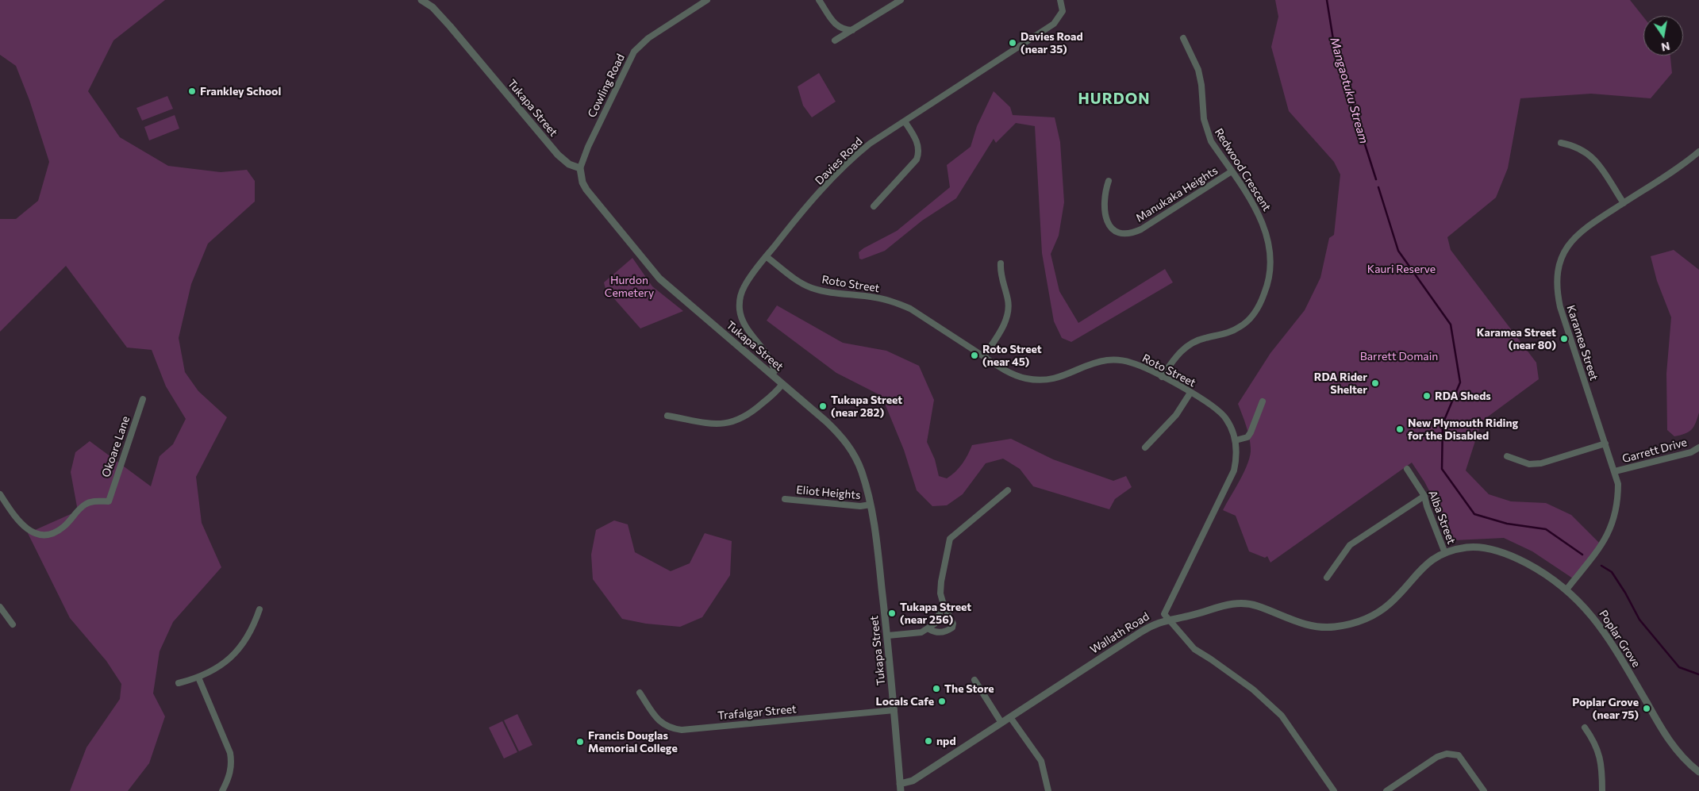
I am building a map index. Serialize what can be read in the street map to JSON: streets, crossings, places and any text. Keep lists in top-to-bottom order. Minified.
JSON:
{"streets":{"street":["Cowling Road","Tukapa Street","Davies Road","Redwood Crescent","Manukaka Heights","Roto Street","Karamea Street","Okoare Lane","Garrett Drive","Eliot Heights","Alba Street","Wallath Road","Poplar Grove","Trafalgar Street"]},"crossings":[["Cowling Road","Tukapa Street"],["Tukapa Street","Davies Road"],["Tukapa Street","Eliot Heights"],["Tukapa Street","Wallath Road"],["Tukapa Street","Trafalgar Street"],["Davies Road","Roto Street"],["Redwood Crescent","Manukaka Heights"],["Redwood Crescent","Roto Street"],["Roto Street","Wallath Road"],["Roto Street","Poplar Grove"],["Karamea Street","Garrett Drive"],["Karamea Street","Poplar Grove"],["Alba Street","Poplar Grove"],["Wallath Road","Poplar Grove"]],"districts":["HURDON"],"water":["Mangaotuku Stream"],"parks":["Kauri Reserve","Hurdon Cemetery","Barrett Domain"],"places":["Davies Road (near 35)","Frankley School","Karamea Street (near 80)","Roto Street (near 45)","RDA Rider Shelter","RDA Sheds","Tukapa Street (near 282)","New Plymouth Riding for the Disabled","Tukapa Street (near 256)","The Store","Locals Cafe","Poplar Grove (near 75)","npd","Francis Douglas Memorial College"],"north":"bottom"}
